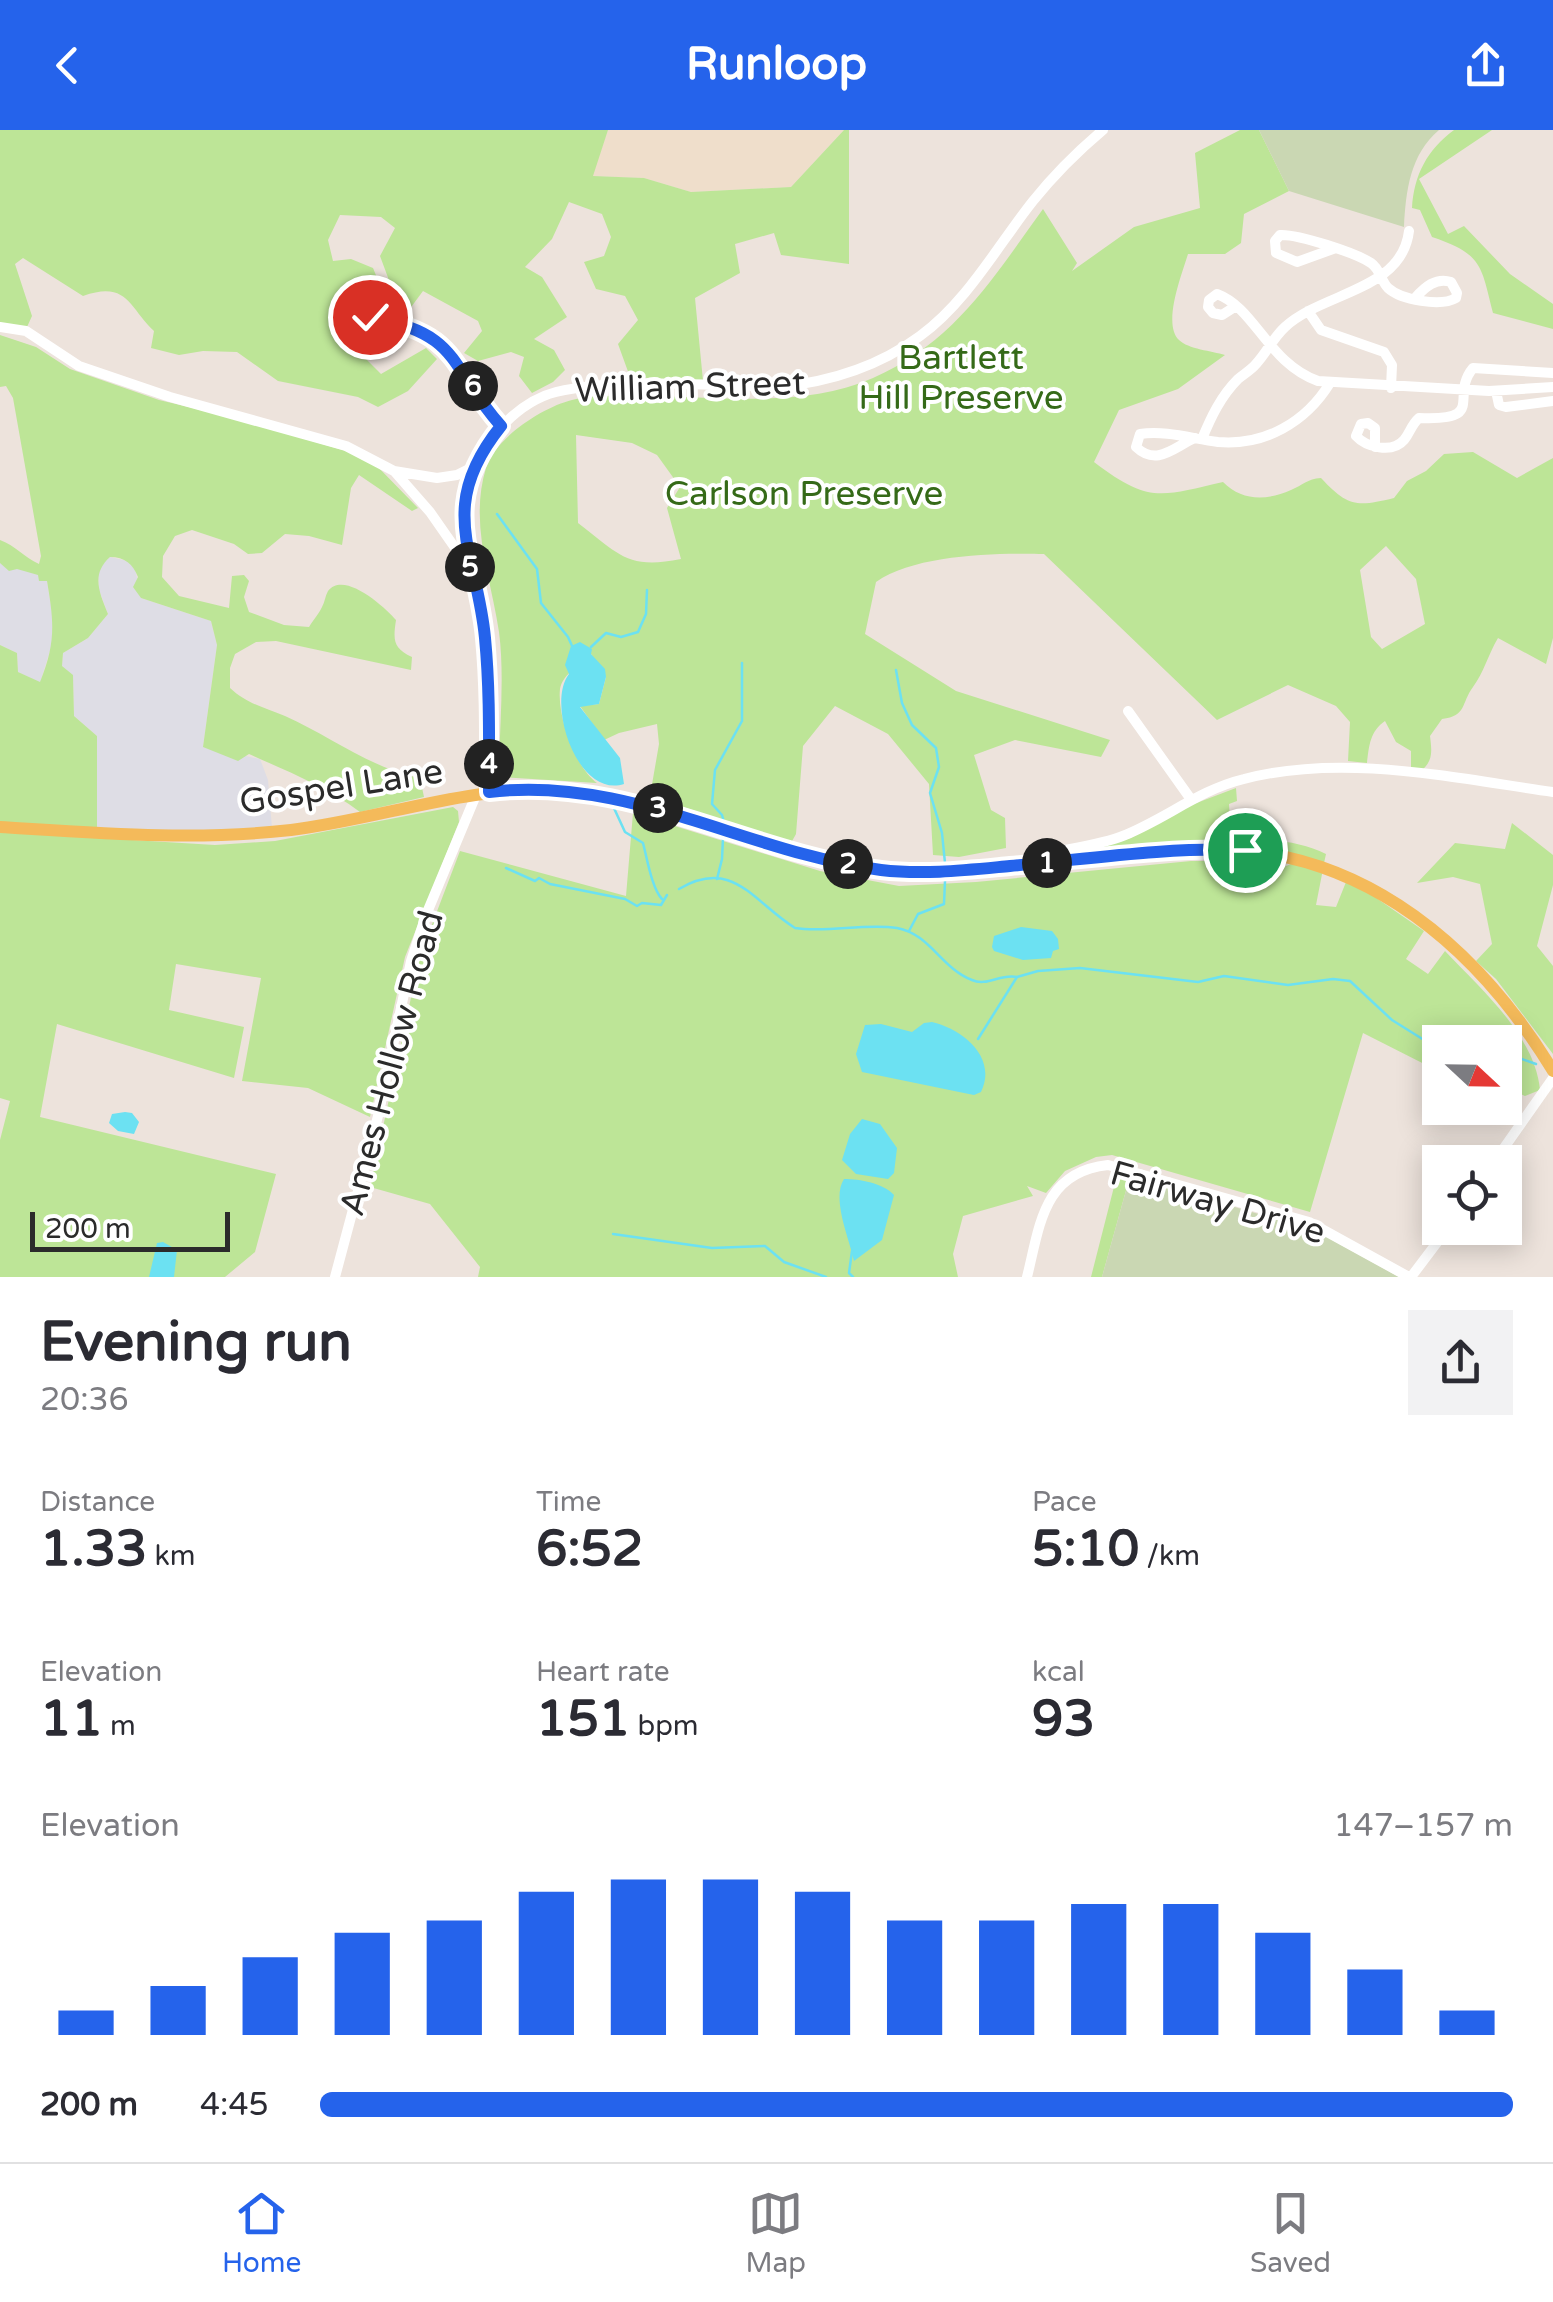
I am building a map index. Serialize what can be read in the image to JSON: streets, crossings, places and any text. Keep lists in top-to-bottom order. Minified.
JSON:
{"streets":{"main road":["Gospel Lane"],"street":["William Street","Ames Hollow Road","Fairway Drive"]},"crossings":[["William Street","Gospel Lane"],["William Street","Ames Hollow Road"],["Gospel Lane","Ames Hollow Road"]],"parks":["Bartlett Hill Preserve","Carlson Preserve"],"scale_bar":"200 m","north":"right","page":{"header":"Runloop","pins":["6","5","4","3","1","2"],"scale":"200 m","heading":["Evening run","20:36"],"stats":[["Distance","1.33 km"],["Time","6:52"],["Pace","5:10 /km"],["Elevation","11 m"],["Heart rate","151 bpm"],["kcal","93"]],"chart":["Elevation","147–157 m"],"list":[{"name":"200 m","note":"4:45"}],"tabs":["Home","Map","Saved"]}}
